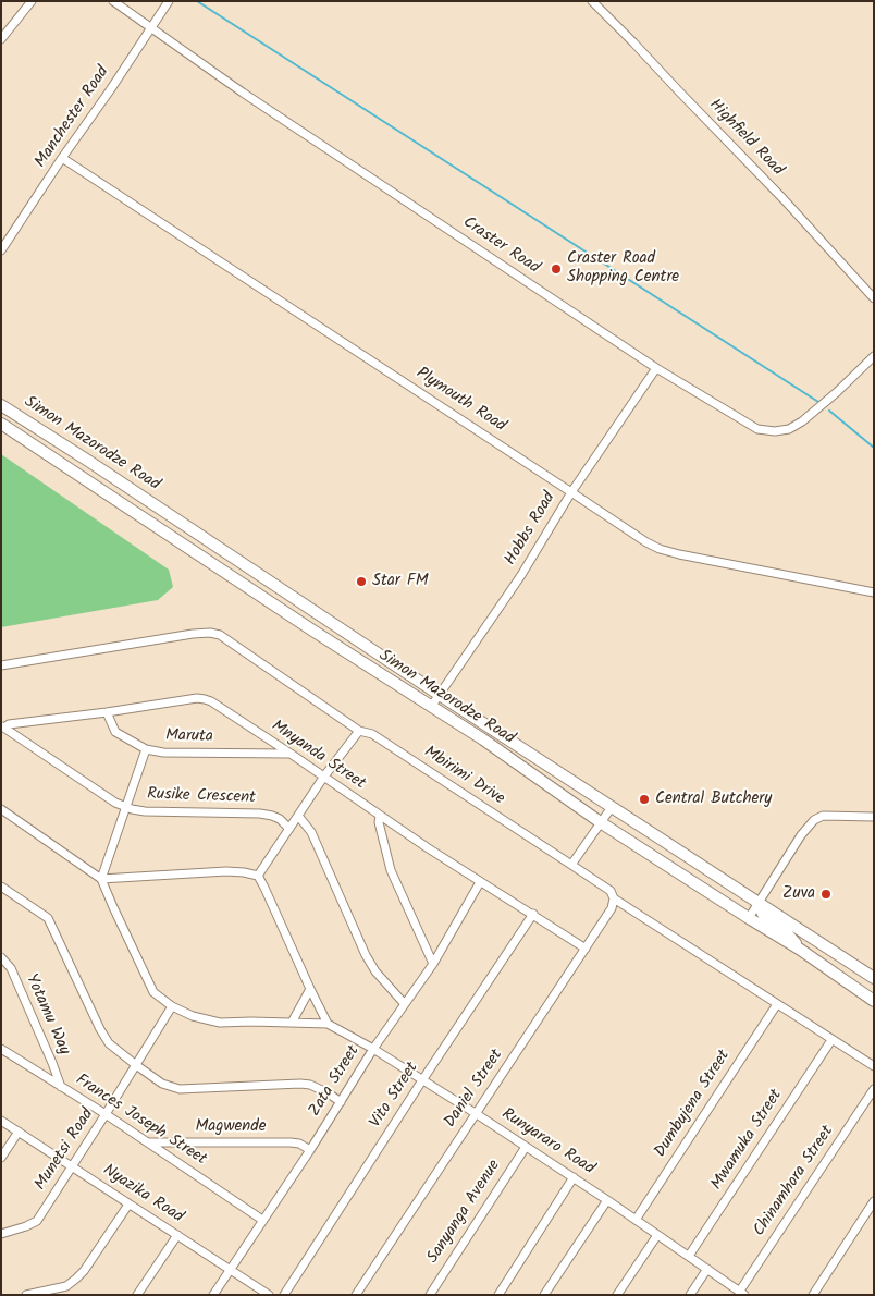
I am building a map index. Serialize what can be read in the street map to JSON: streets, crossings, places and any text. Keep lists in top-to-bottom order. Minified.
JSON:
{"streets":{"highway":["Simon Mazorodze Road"],"street":["Manchester Road","Highfield Road","Craster Road","Plymouth Road","Hobbs Road","Maruta","Mnyanda Street","Mbirimi Drive","Rusike Crescent","Yotamu Way","Zata Street","Daniel Street","Vito Street","Dumbujena Street","Frances Joseph Street","Magwende","Mwamuka Street","Runyararo Road","Munetsi Road","Chinamhora Street","Nyazika Road","Sanyanga Avenue"]},"crossings":[["Manchester Road","Craster Road"],["Manchester Road","Plymouth Road"],["Craster Road","Hobbs Road"],["Plymouth Road","Hobbs Road"],["Simon Mazorodze Road","Hobbs Road"],["Maruta","Mnyanda Street"],["Mnyanda Street","Rusike Crescent"],["Mnyanda Street","Zata Street"],["Mnyanda Street","Daniel Street"],["Mnyanda Street","Vito Street"],["Mbirimi Drive","Daniel Street"],["Mbirimi Drive","Dumbujena Street"],["Mbirimi Drive","Mwamuka Street"],["Yotamu Way","Frances Joseph Street"],["Zata Street","Frances Joseph Street"],["Zata Street","Magwende"],["Zata Street","Runyararo Road"],["Zata Street","Nyazika Road"],["Daniel Street","Runyararo Road"],["Vito Street","Runyararo Road"],["Dumbujena Street","Runyararo Road"],["Frances Joseph Street","Magwende"],["Frances Joseph Street","Munetsi Road"],["Mwamuka Street","Runyararo Road"],["Runyararo Road","Chinamhora Street"],["Runyararo Road","Sanyanga Avenue"],["Munetsi Road","Nyazika Road"]],"places":["Craster Road Shopping Centre","Star FM","Central Butchery","Zuva"]}
